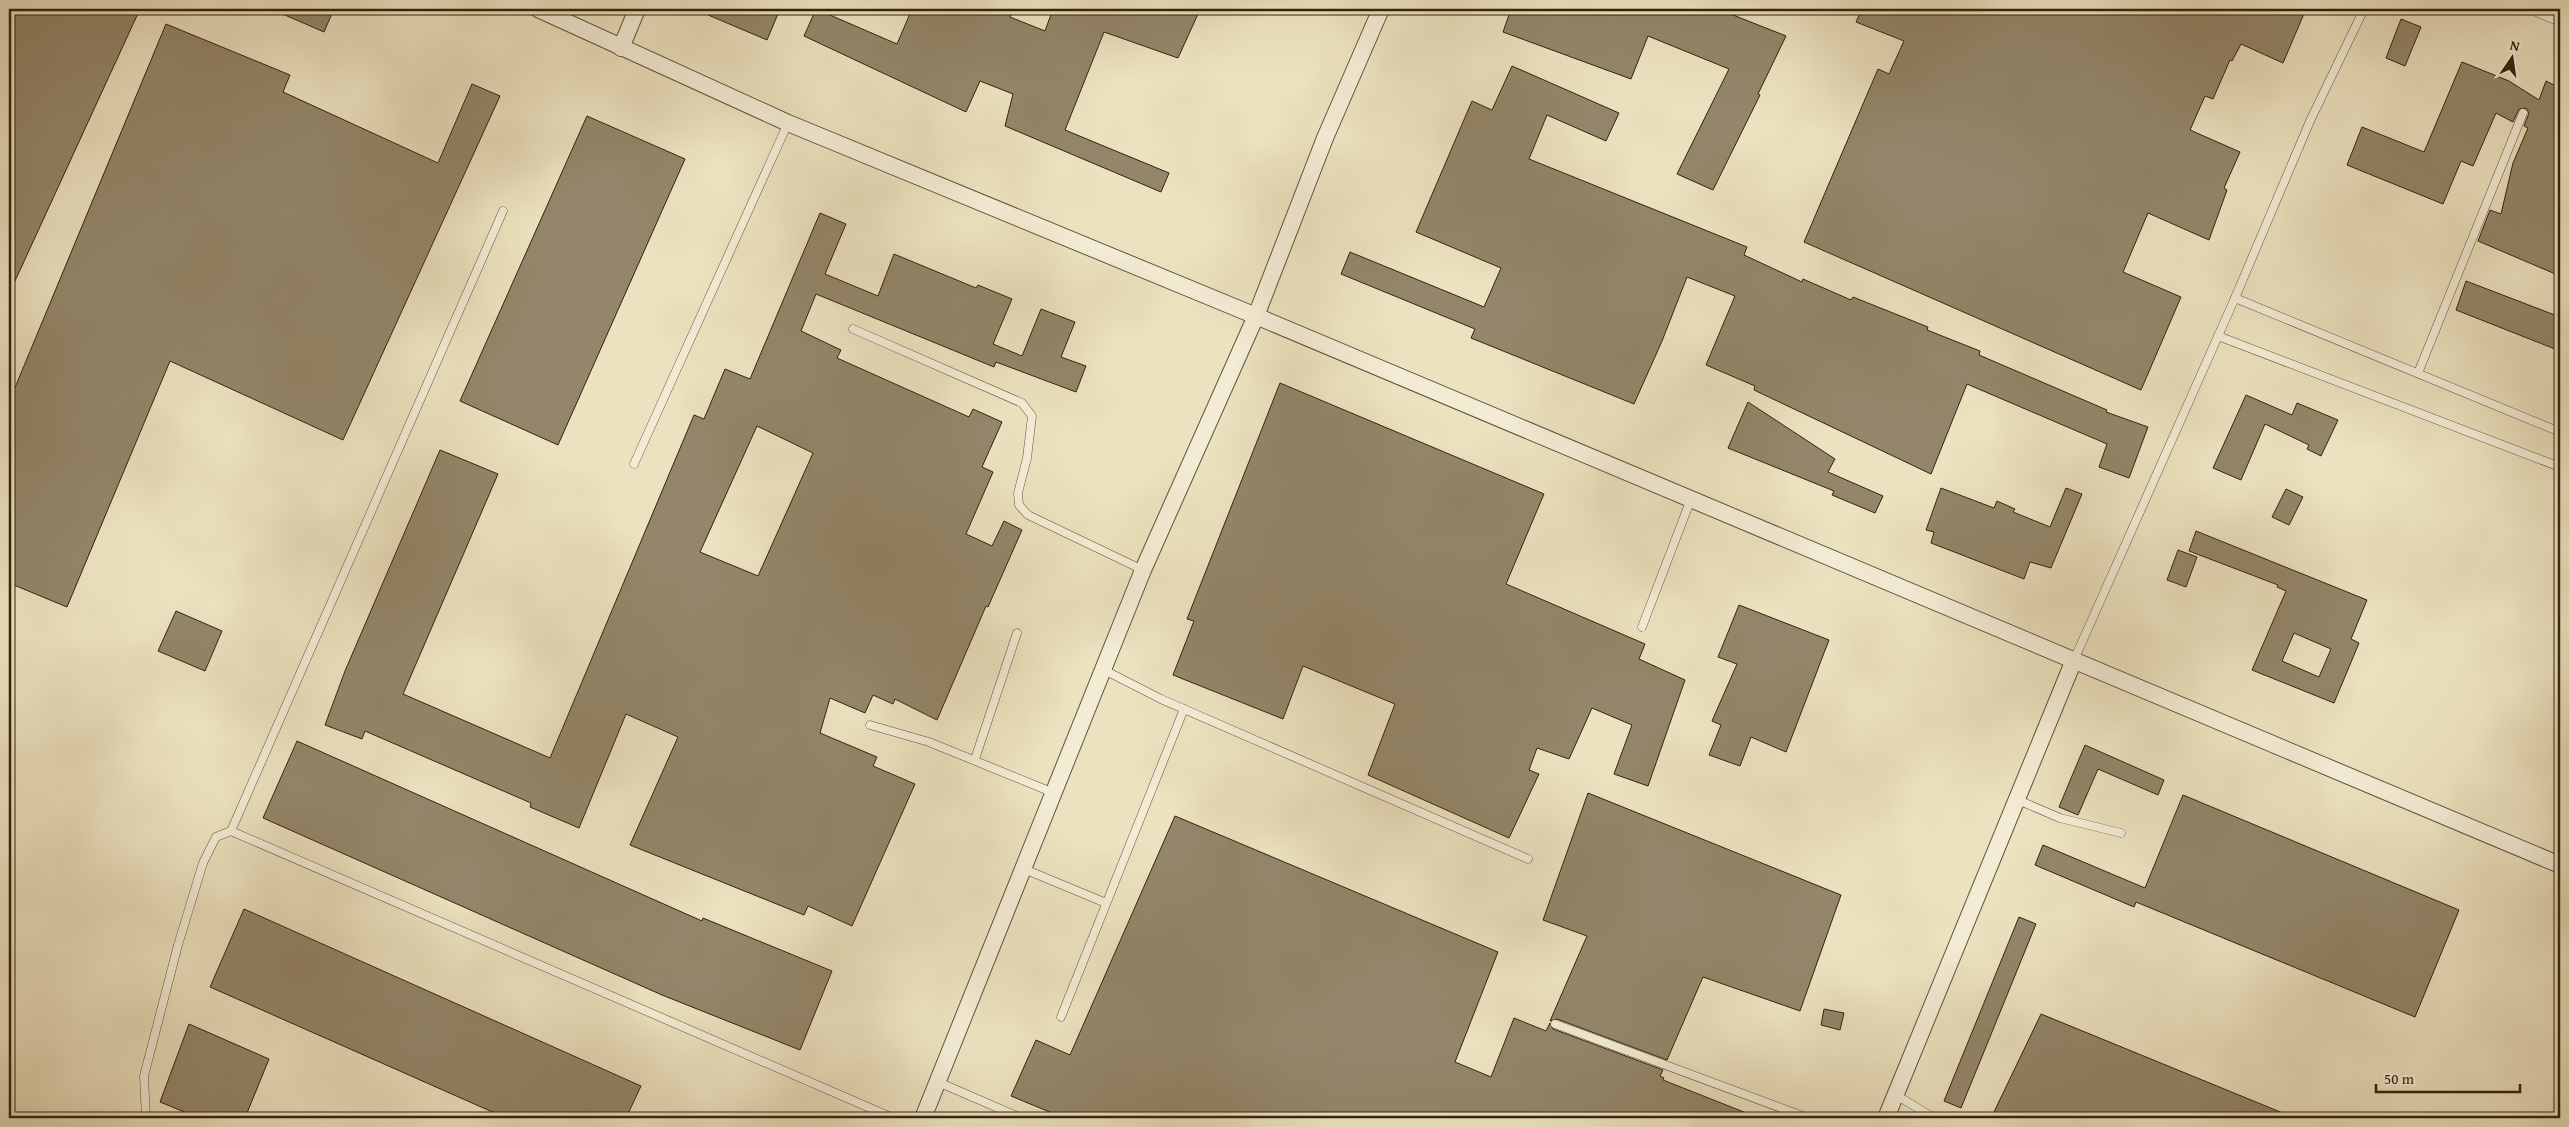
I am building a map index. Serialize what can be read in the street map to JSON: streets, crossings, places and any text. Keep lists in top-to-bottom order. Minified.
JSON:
{"scale_bar":"50 m","north":"top"}
